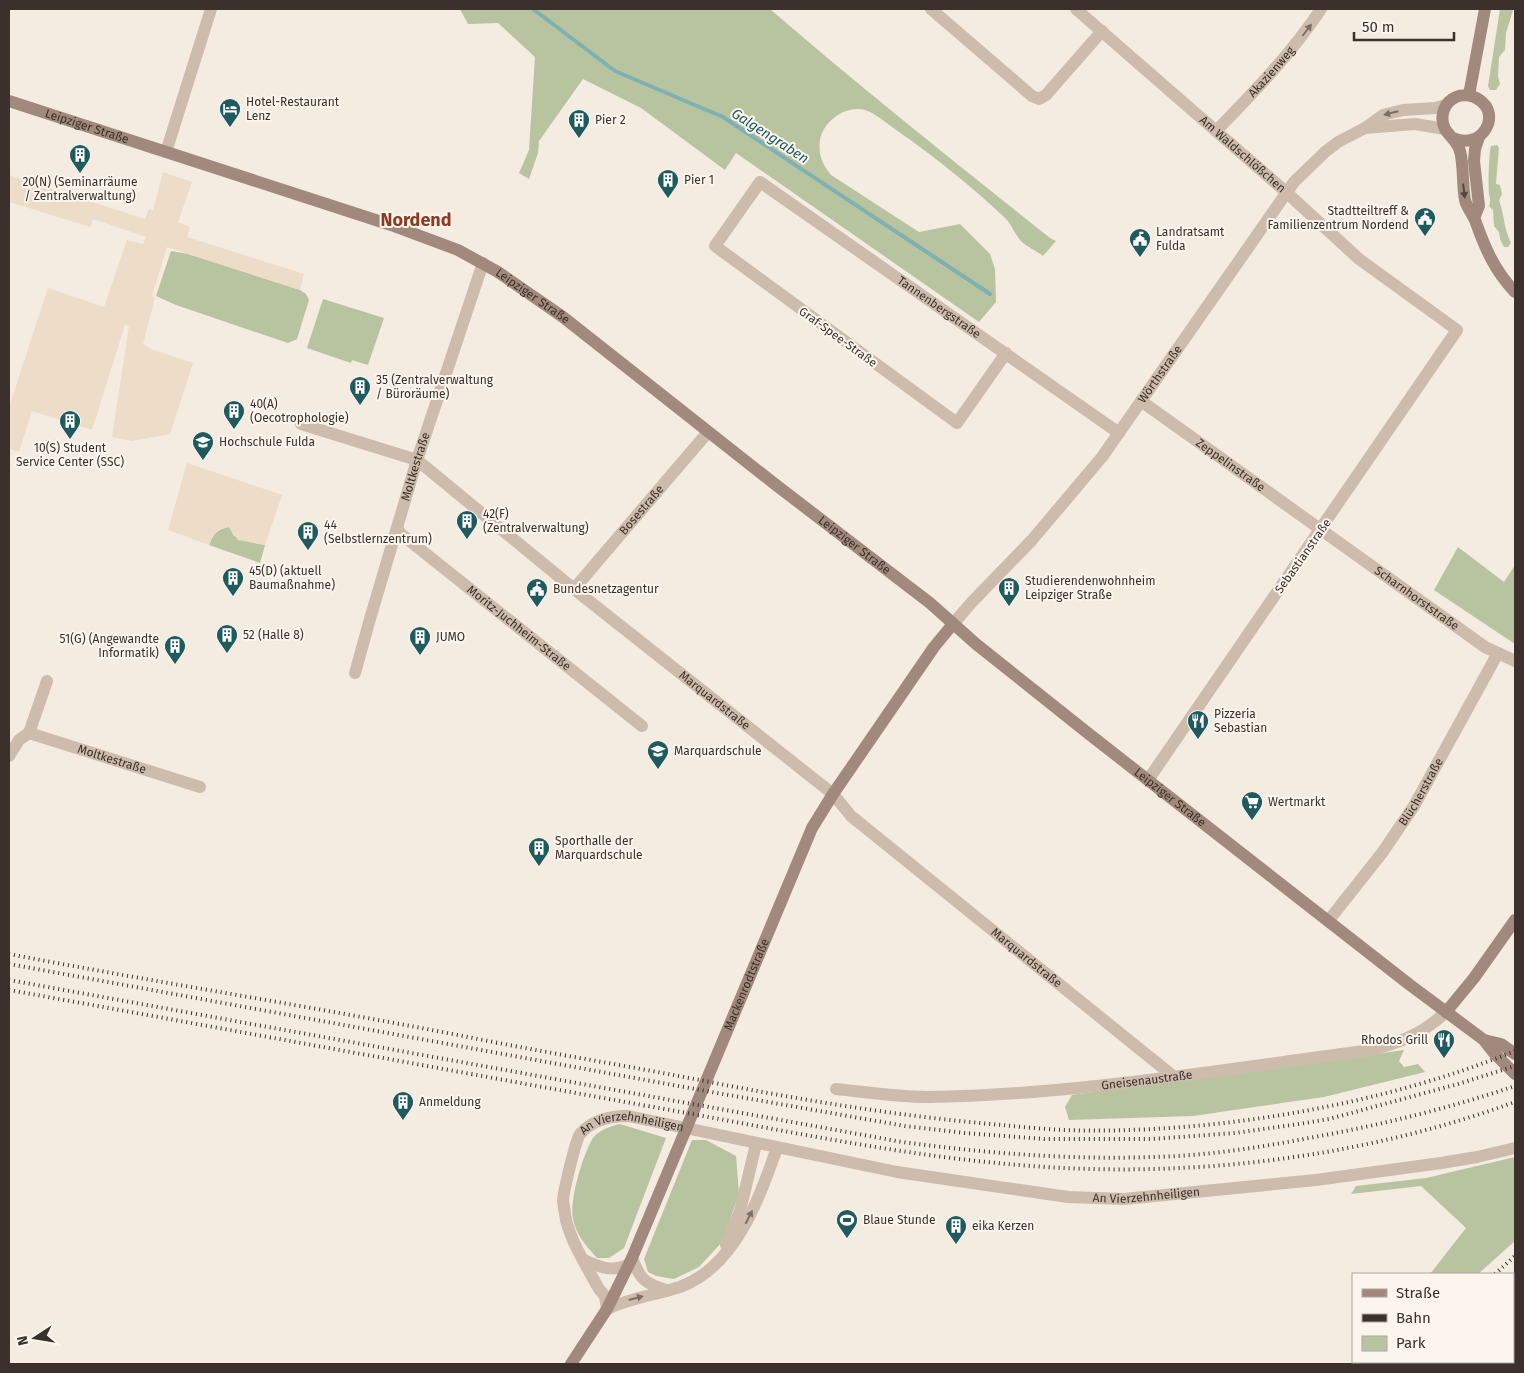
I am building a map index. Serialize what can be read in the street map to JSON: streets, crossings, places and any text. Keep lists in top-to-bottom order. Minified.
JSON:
{"streets":{"main road":["Leipziger Straße","Mackenrodtstraße"],"street":["Akazienweg","Am Waldschlößchen","Tannenbergstraße","Graf-Spee-Straße","Wörthstraße","Zeppelinstraße","Moltkestraße","Bosestraße","Sebastianstraße","Scharnhorststraße","Moritz-Juchheim-Straße","Marquardstraße","Blücherstraße","Gneisenaustraße","An Vierzehnheiligen"]},"crossings":[["Akazienweg","Am Waldschlößchen"],["Leipziger Straße","Wörthstraße"],["Leipziger Straße","Moltkestraße"],["Leipziger Straße","Bosestraße"],["Leipziger Straße","Sebastianstraße"],["Leipziger Straße","Blücherstraße"],["Leipziger Straße","Mackenrodtstraße"],["Leipziger Straße","Gneisenaustraße"],["Am Waldschlößchen","Wörthstraße"],["Am Waldschlößchen","Sebastianstraße"],["Tannenbergstraße","Graf-Spee-Straße"],["Tannenbergstraße","Wörthstraße"],["Wörthstraße","Zeppelinstraße"],["Wörthstraße","Mackenrodtstraße"],["Zeppelinstraße","Sebastianstraße"],["Zeppelinstraße","Scharnhorststraße"],["Moltkestraße","Moritz-Juchheim-Straße"],["Moltkestraße","Marquardstraße"],["Bosestraße","Marquardstraße"],["Sebastianstraße","Scharnhorststraße"],["Scharnhorststraße","Blücherstraße"],["Marquardstraße","Mackenrodtstraße"],["Marquardstraße","Gneisenaustraße"],["Mackenrodtstraße","An Vierzehnheiligen"]],"one_way":["Akazienweg"],"districts":["Nordend"],"water":["Galgengraben"],"places":{"hotel":["Hotel-Restaurant Lenz"],"building":["Pier 2","20(N) (Seminarräume / Zentralverwaltung)","Pier 1","35 (Zentralverwaltung / Büroräume)","40(A) (Oecotrophologie)","10(S) Student Service Center (SSC)","42(F) (Zentralverwaltung)","44 (Selbstlernzentrum)","45(D) (aktuell Baumaßnahme)","Studierendenwohnheim Leipziger Straße","52 (Halle 8)","JUMO","51(G) (Angewandte Informatik)","Sporthalle der Marquardschule","Anmeldung","eika Kerzen"],"public building":["Stadtteiltreff & Familienzentrum Nordend","Landratsamt Fulda","Bundesnetzagentur"],"school or university":["Hochschule Fulda","Marquardschule"],"restaurant":["Pizzeria Sebastian","Rhodos Grill"],"supermarket":["Wertmarkt"],"sports":["Blaue Stunde"]},"legend":["Straße","Bahn","Park"],"scale_bar":"50 m","north":"left"}
